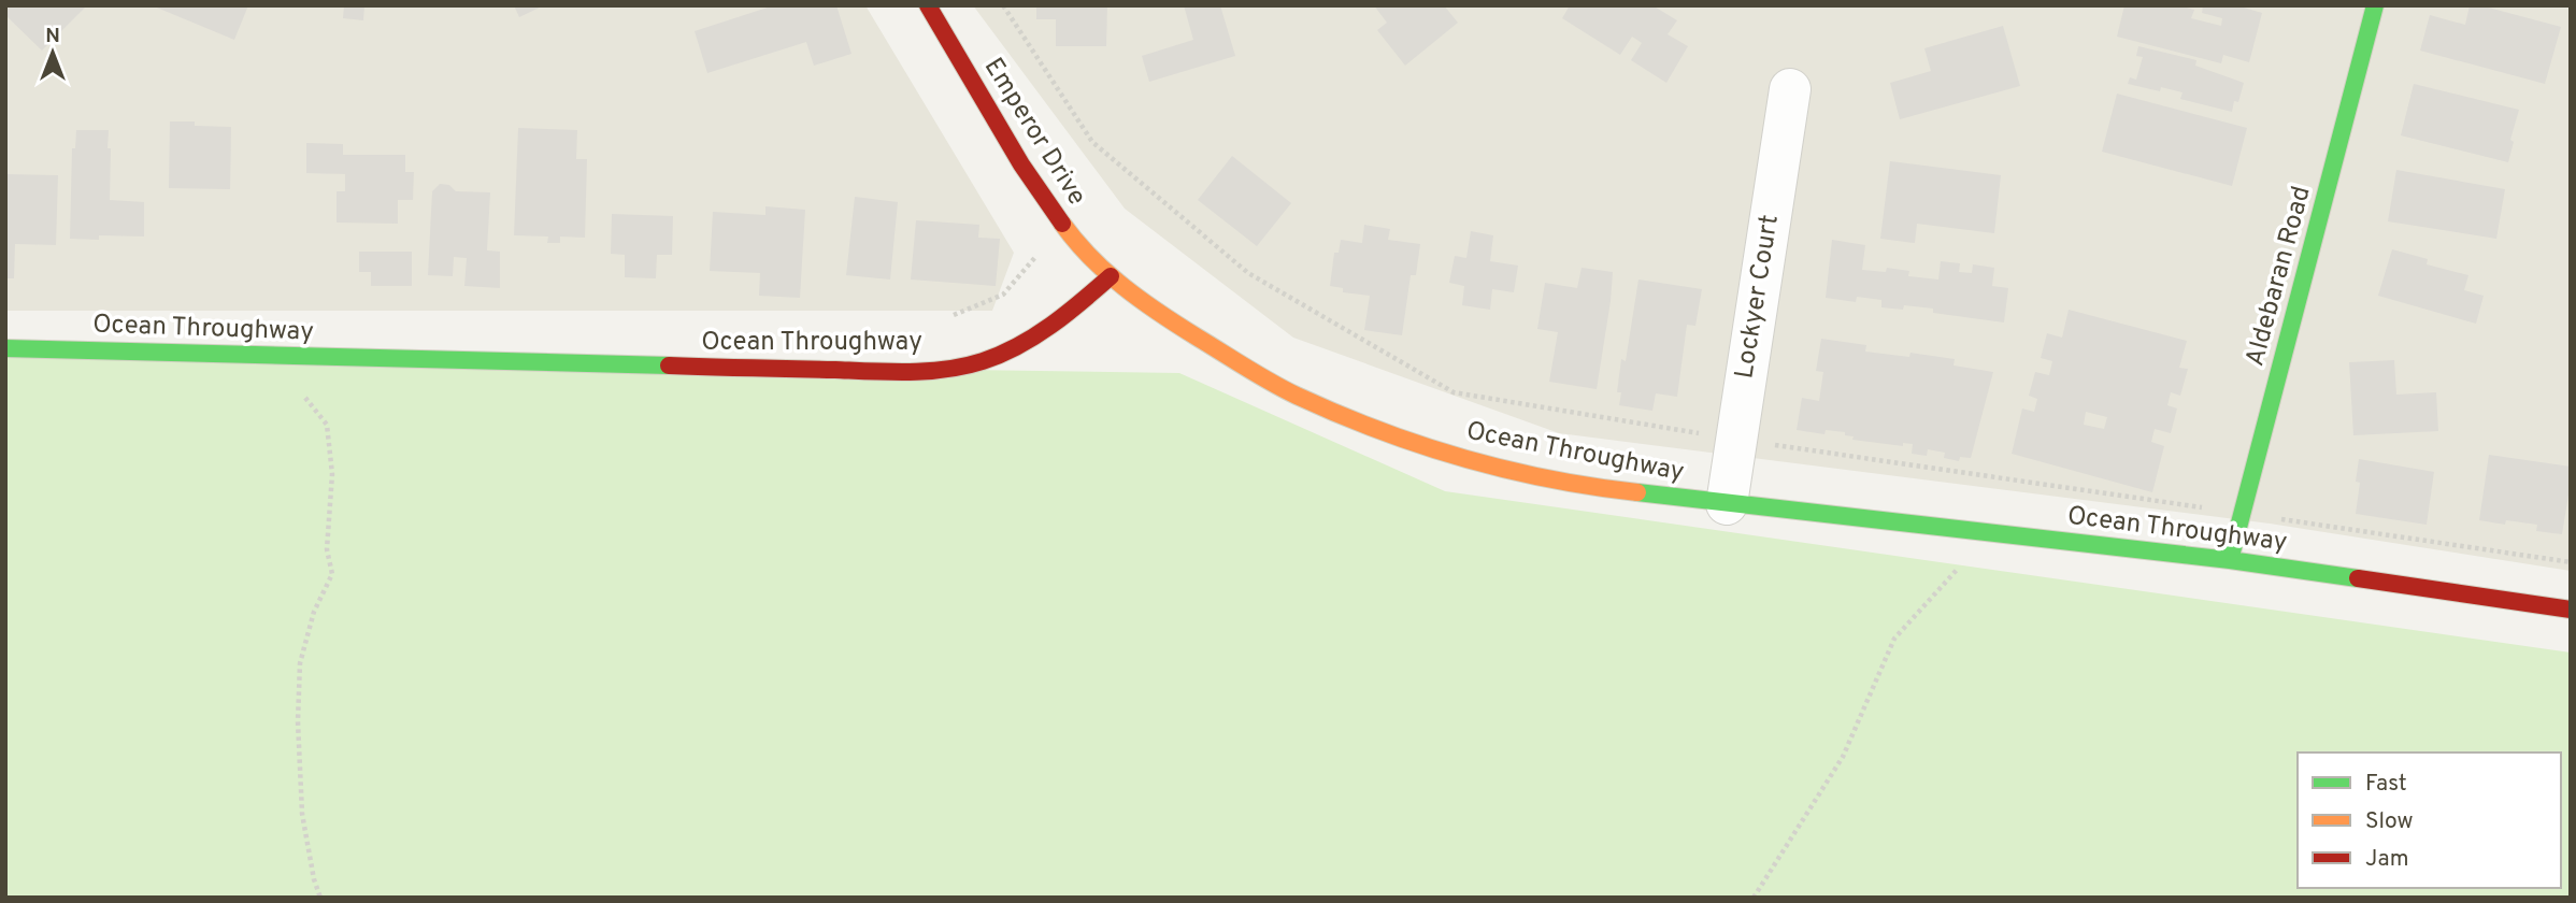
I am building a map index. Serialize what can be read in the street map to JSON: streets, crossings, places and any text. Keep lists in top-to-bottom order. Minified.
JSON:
{"streets":{"street":["Emperor Drive","Aldebaran Road","Lockyer Court","Ocean Throughway"]},"crossings":[["Emperor Drive","Ocean Throughway"],["Aldebaran Road","Ocean Throughway"],["Lockyer Court","Ocean Throughway"]],"legend":["Fast","Slow","Jam"],"north":"top"}
